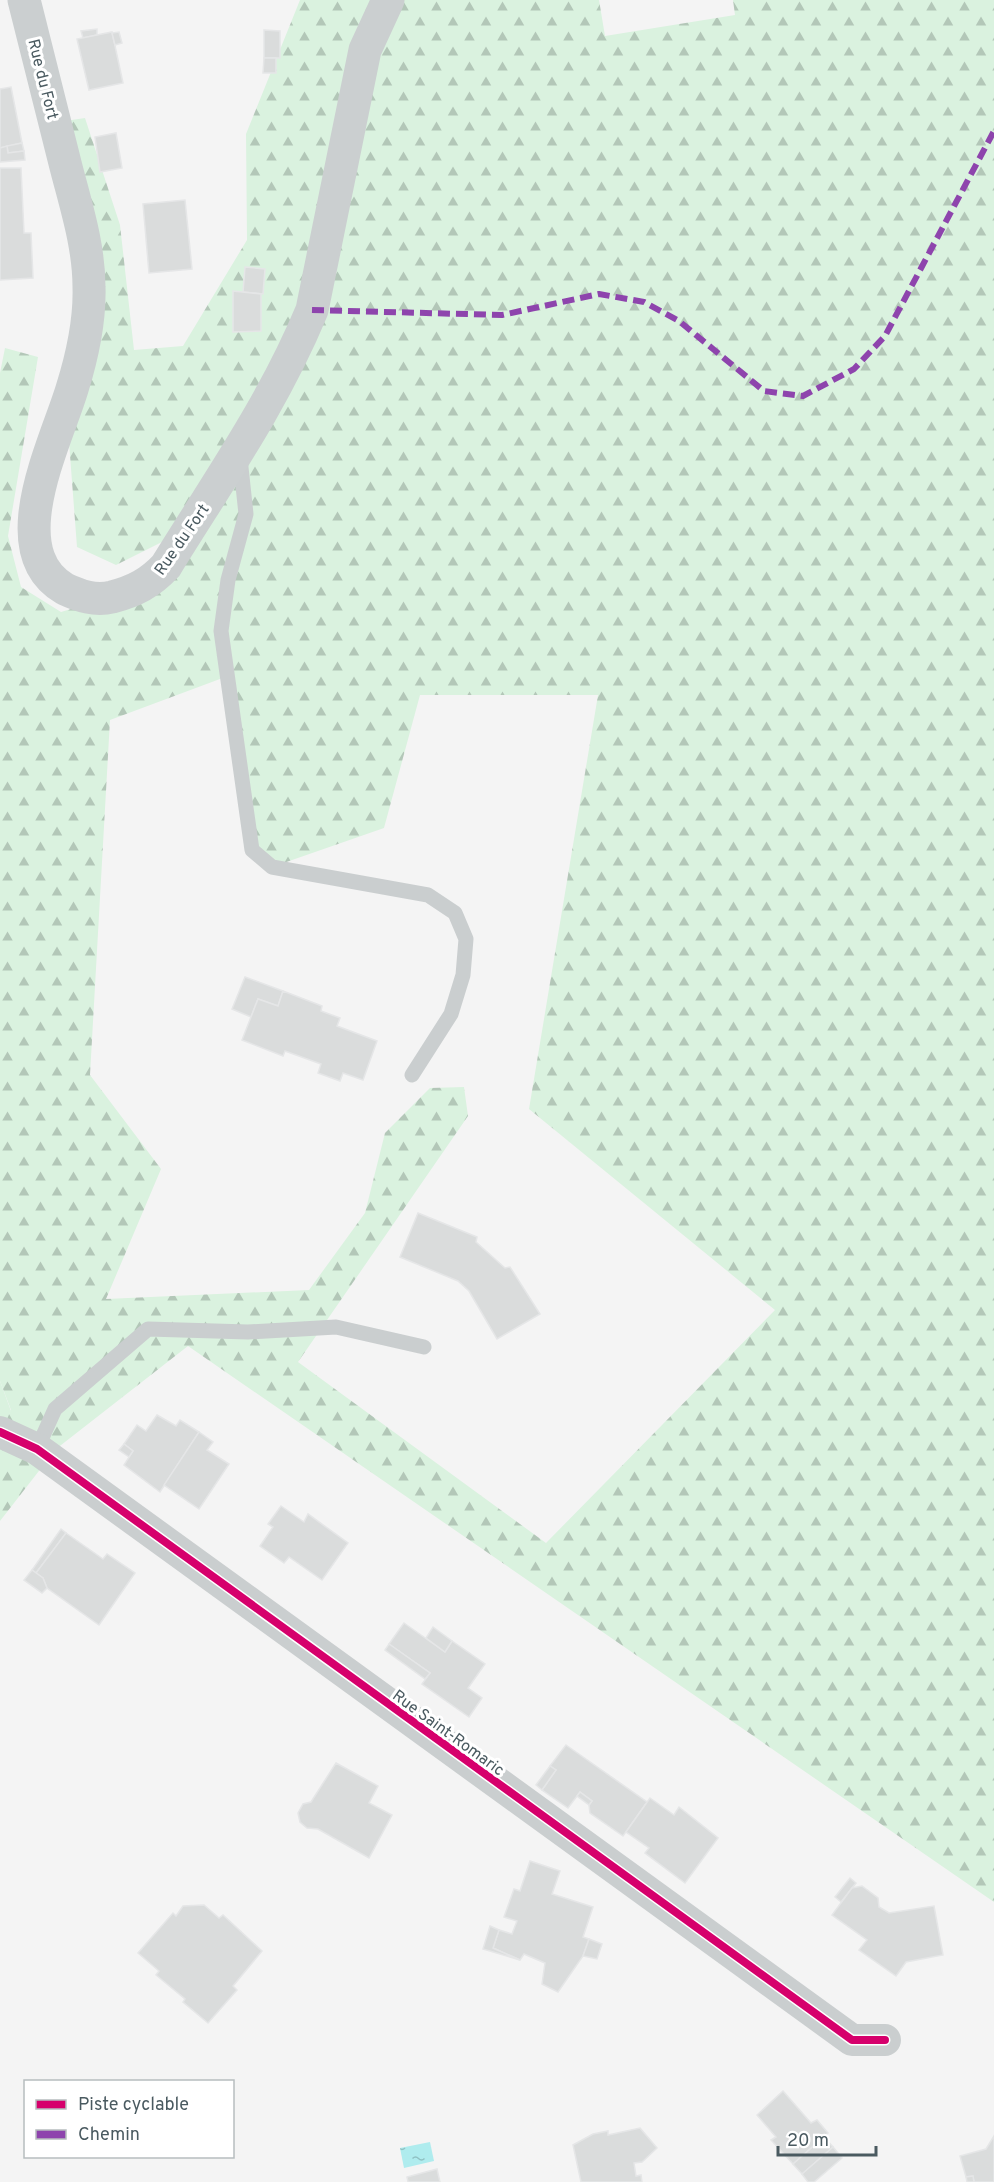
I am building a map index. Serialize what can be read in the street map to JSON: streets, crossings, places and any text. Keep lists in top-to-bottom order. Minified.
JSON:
{"streets":{"street":["Rue du Fort","Rue Saint-Romaric"]},"legend":["Piste cyclable","Chemin"],"scale_bar":"20 m"}
